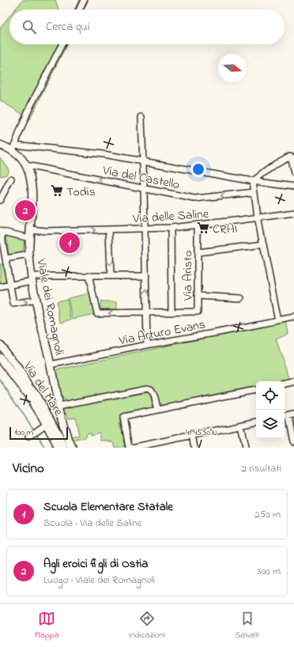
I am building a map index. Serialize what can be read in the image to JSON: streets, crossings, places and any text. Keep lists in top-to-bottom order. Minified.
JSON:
{"streets":{"main road":["Viale dei Romagnoli","Via del Mare"],"street":["Via del Castello","Via delle Saline","Via Aristo","Via Arturo Evans"]},"crossings":[["Via del Castello","Viale dei Romagnoli"],["Via delle Saline","Via Aristo"],["Via delle Saline","Viale dei Romagnoli"],["Viale dei Romagnoli","Via Arturo Evans"]],"places":{"supermarket":["Todis","CRAI"]},"scale_bar":"100 m","north":"right","page":{"search":"Cerca qui","pins":["2","1"],"scale":"100 m","heading":["Vicino","2 risultati"],"list":[{"mark":"1","name":"Scuola Elementare Statale","note":"Scuola · Via delle Saline","value":"250 m"},{"mark":"2","name":"Agli eroici figli di Ostia","note":"Luogo · Viale dei Romagnoli","value":"300 m"}],"nav":["Mappa","Indicazioni","Salvati"]},"coordinates":["41°45'50\"N"]}
